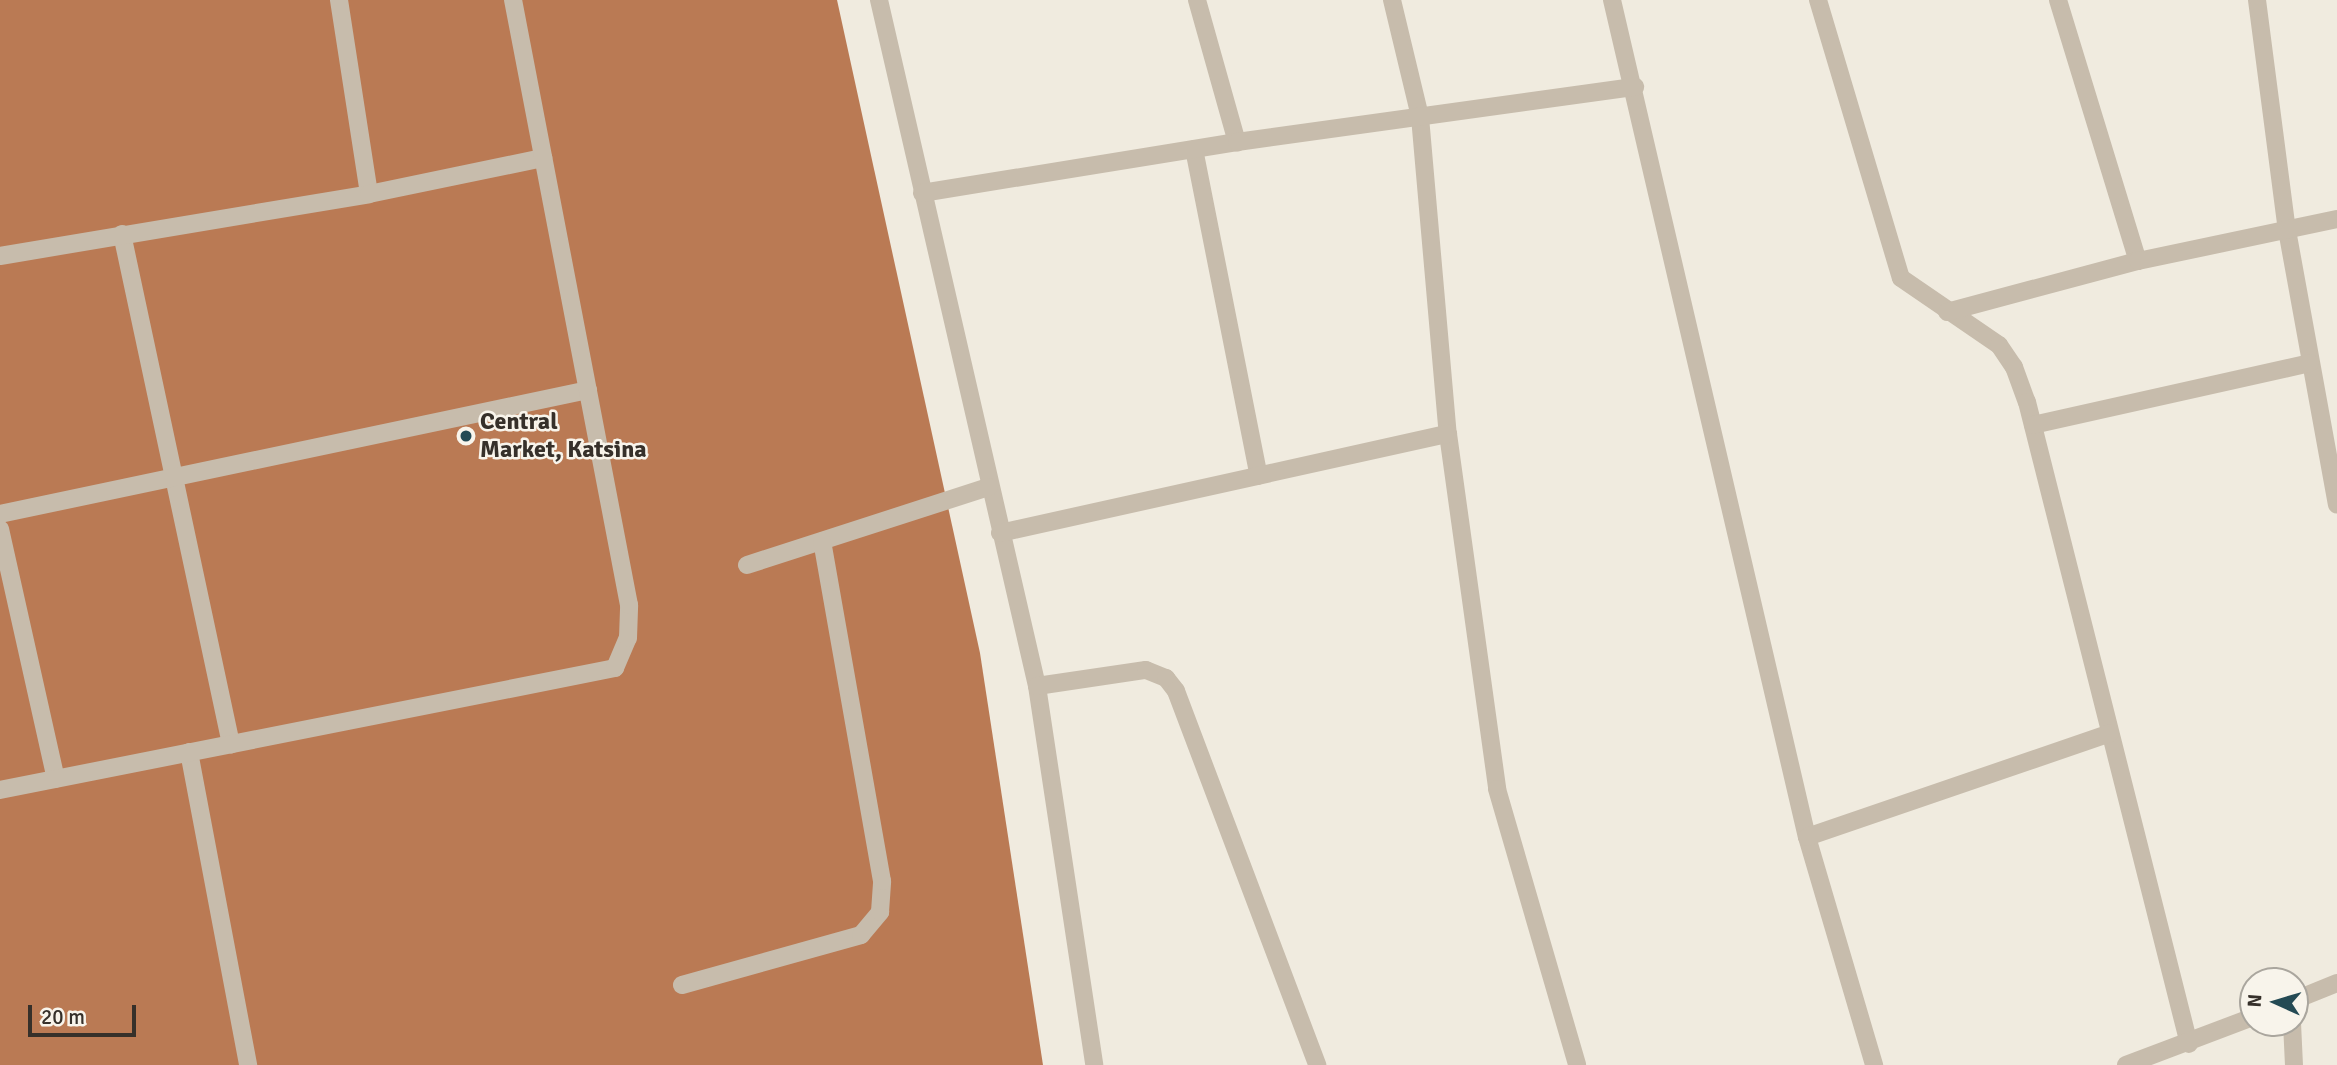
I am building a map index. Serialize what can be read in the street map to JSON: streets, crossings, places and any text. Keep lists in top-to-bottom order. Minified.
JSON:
{"places":["Central Market, Katsina"],"scale_bar":"20 m","north":"left"}
